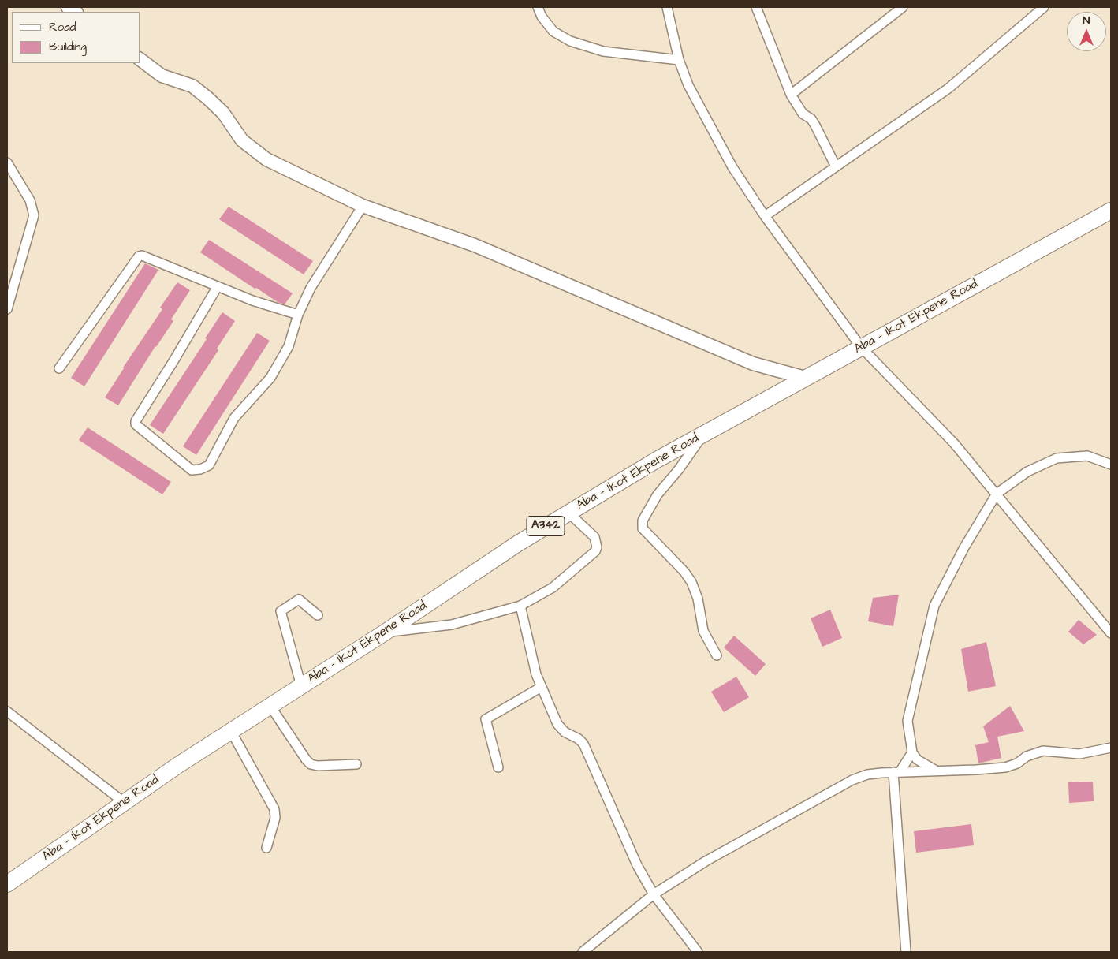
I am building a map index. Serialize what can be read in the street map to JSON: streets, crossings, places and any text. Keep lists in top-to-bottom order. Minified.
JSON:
{"streets":{"highway":["Aba - Ikot Ekpene Road","A342"]},"legend":["Road","Building"],"north":"top"}
